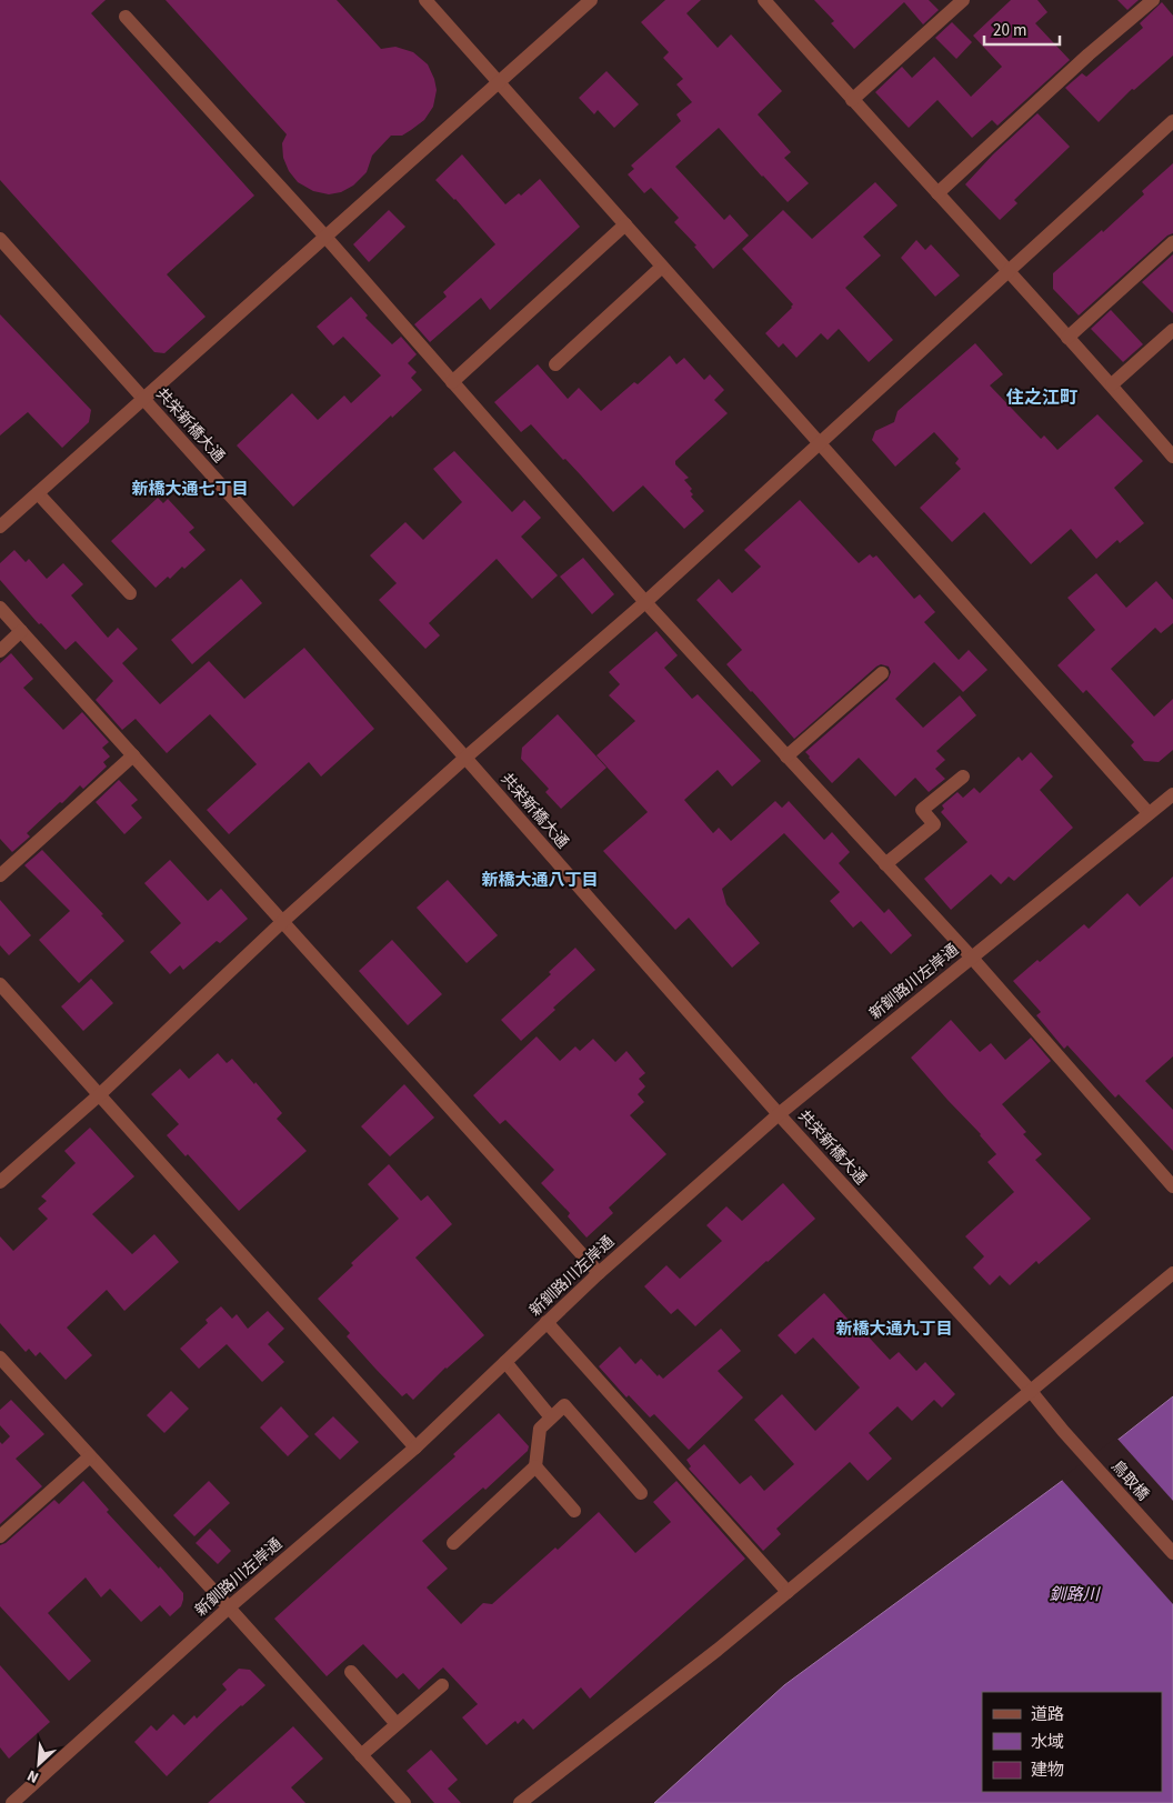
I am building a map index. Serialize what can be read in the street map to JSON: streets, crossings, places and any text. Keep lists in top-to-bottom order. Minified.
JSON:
{"streets":{"street":["共栄新橋大通","新釧路川左岸通","鳥取橋"]},"crossings":[["共栄新橋大通","新釧路川左岸通"],["共栄新橋大通","鳥取橋"]],"districts":["住之江町","新橋大通七丁目","新橋大通八丁目","新橋大通九丁目"],"water":["釧路川"],"legend":["道路","水域","建物"],"scale_bar":"20 m","north":"bottom left"}
